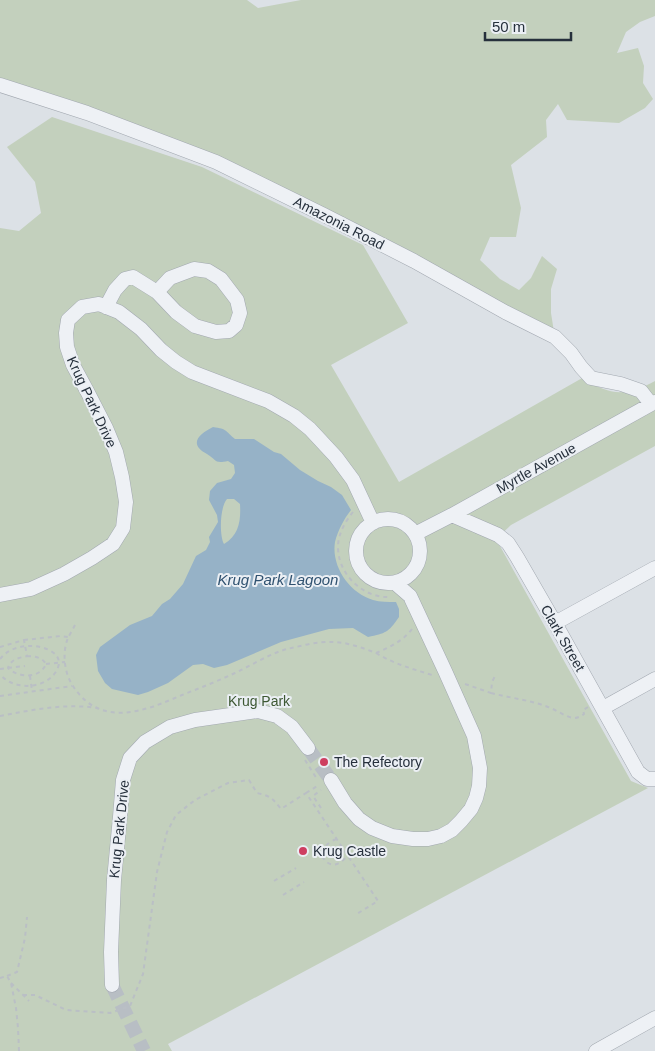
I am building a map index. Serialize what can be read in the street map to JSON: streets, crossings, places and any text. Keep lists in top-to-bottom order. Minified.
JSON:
{"streets":{"street":["Amazonia Road","Krug Park Drive","Myrtle Avenue","Clark Street"]},"crossings":[["Amazonia Road","Myrtle Avenue"],["Krug Park Drive","Myrtle Avenue"],["Myrtle Avenue","Clark Street"]],"water":["Krug Park Lagoon"],"parks":["Krug Park"],"places":["The Refectory","Krug Castle"],"scale_bar":"50 m"}
